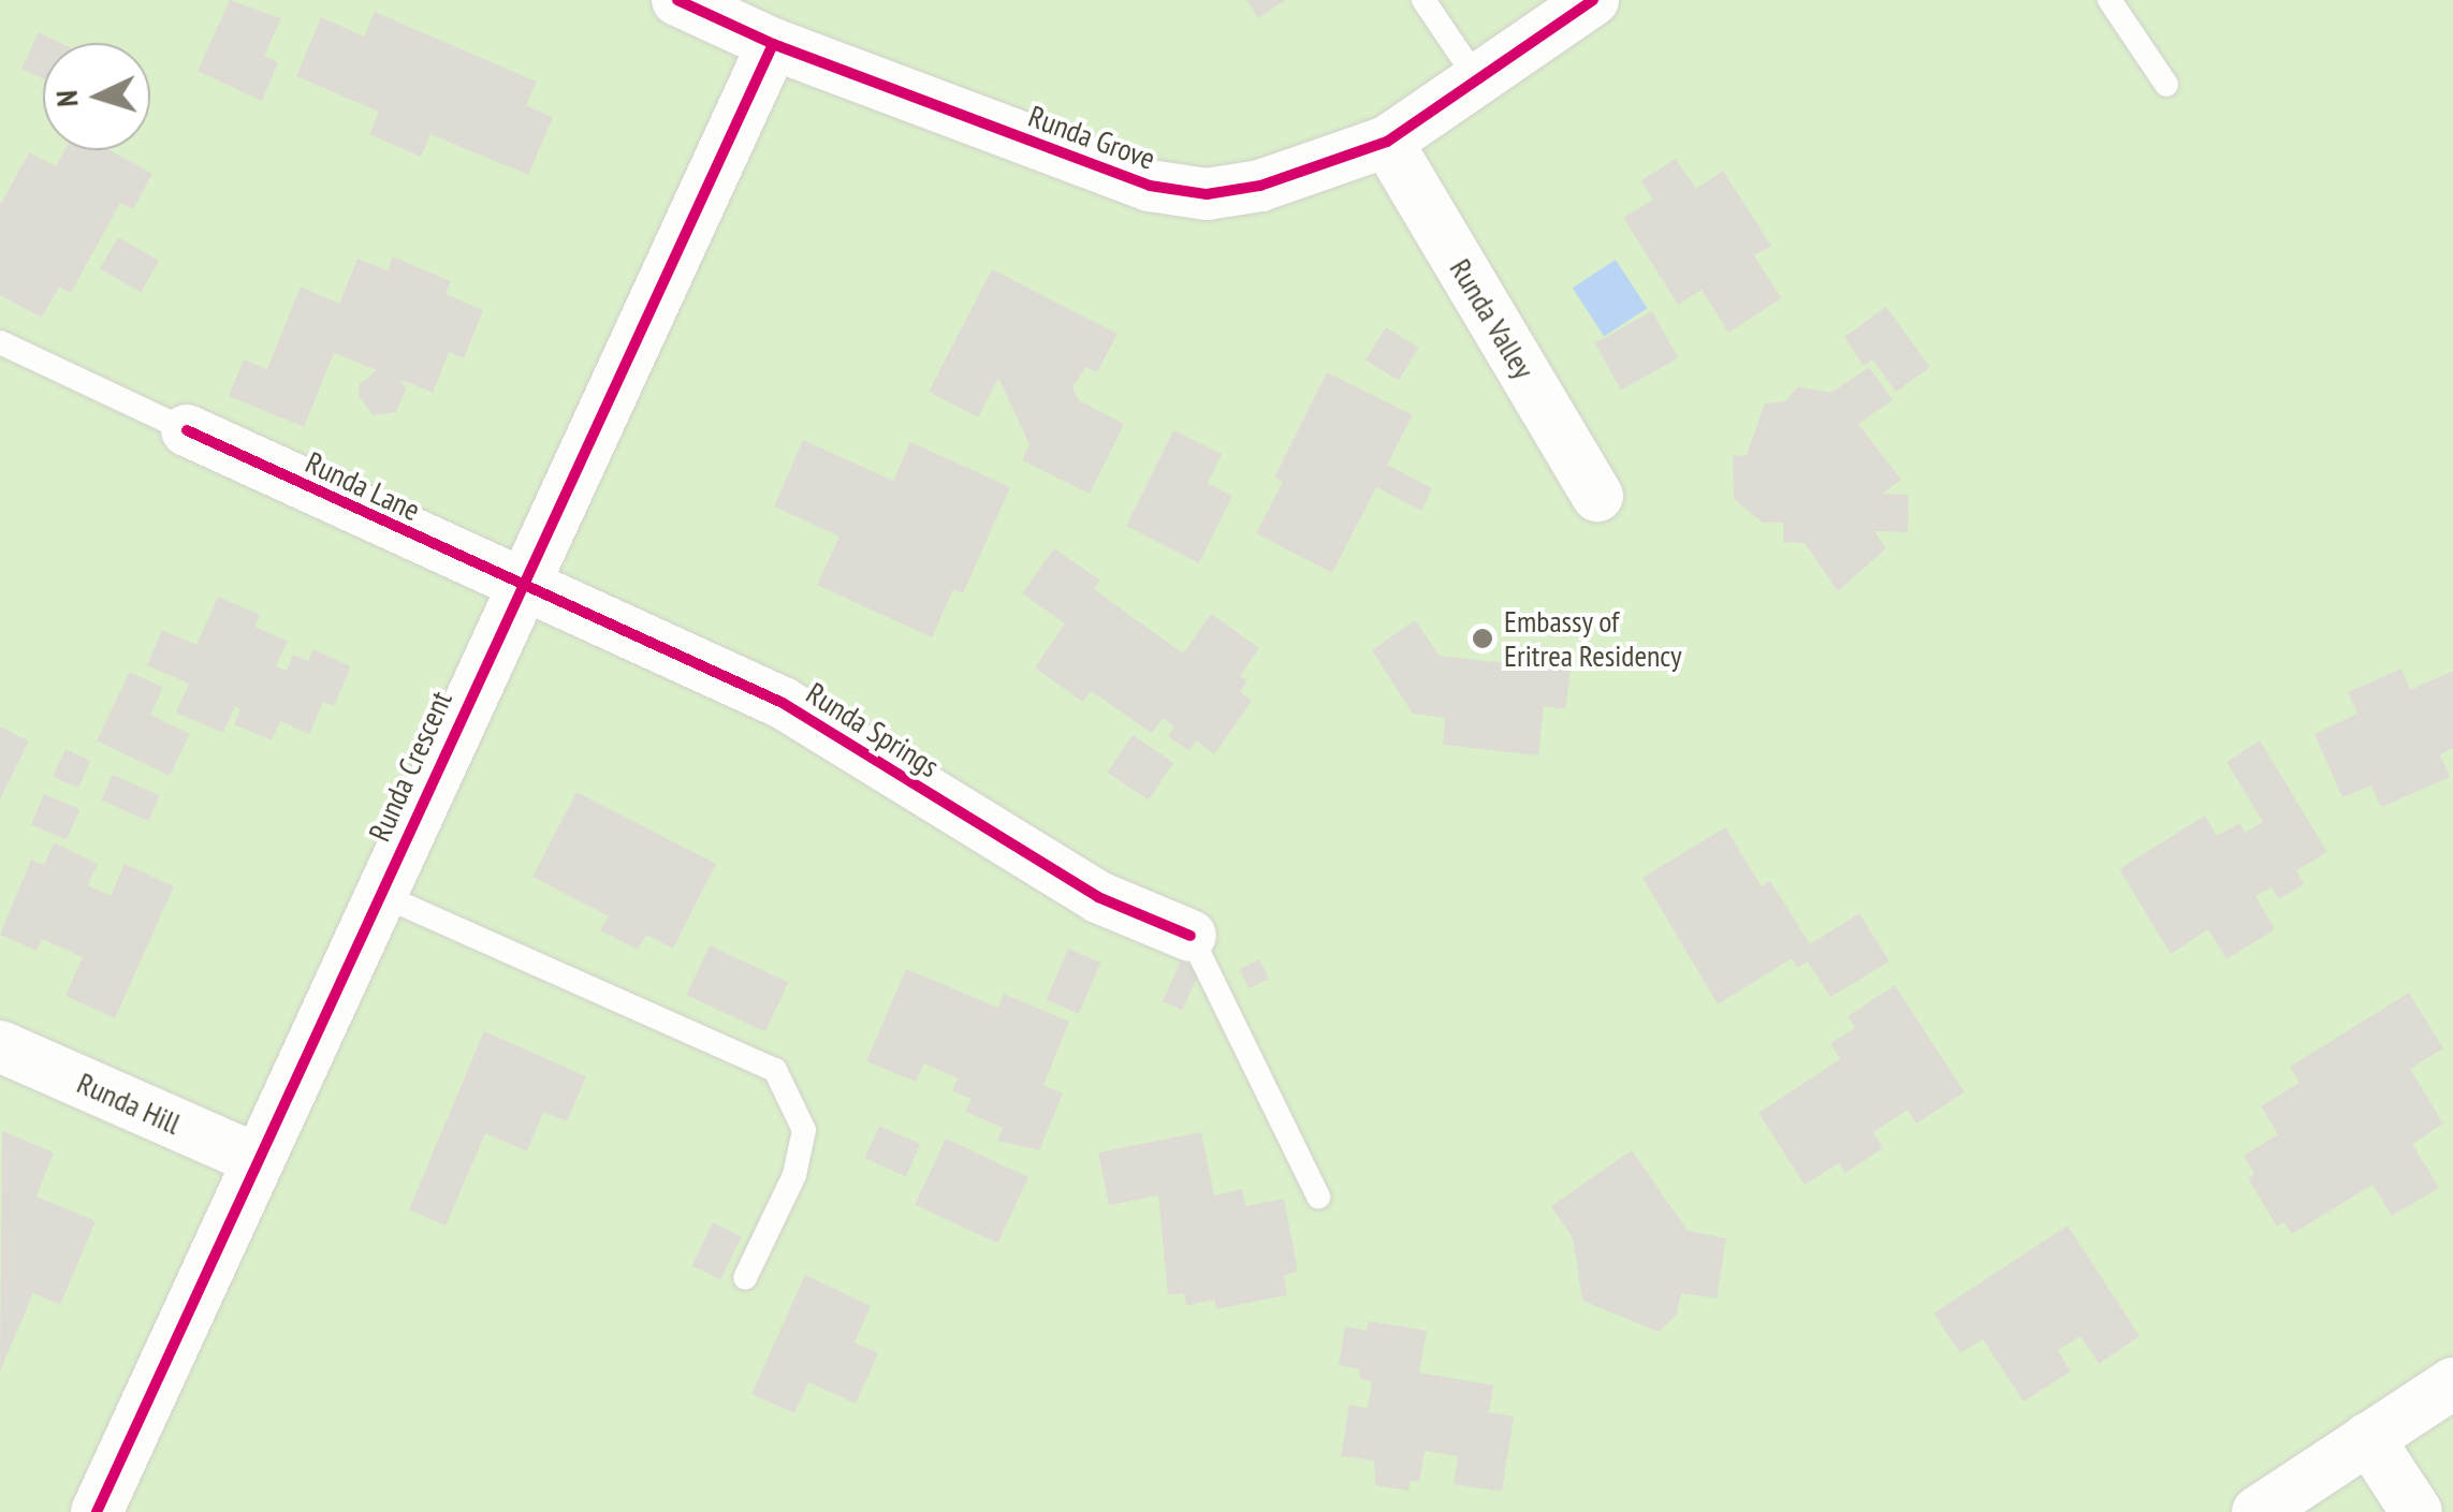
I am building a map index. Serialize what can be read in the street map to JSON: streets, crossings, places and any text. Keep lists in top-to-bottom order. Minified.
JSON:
{"streets":{"street":["Runda Grove","Runda Valley","Runda Lane","Runda Springs","Runda Crescent","Runda Hill"]},"crossings":[["Runda Grove","Runda Valley"],["Runda Grove","Runda Crescent"],["Runda Lane","Runda Springs"],["Runda Lane","Runda Crescent"],["Runda Springs","Runda Crescent"],["Runda Crescent","Runda Hill"]],"places":["Embassy of Eritrea Residency"],"north":"left"}
